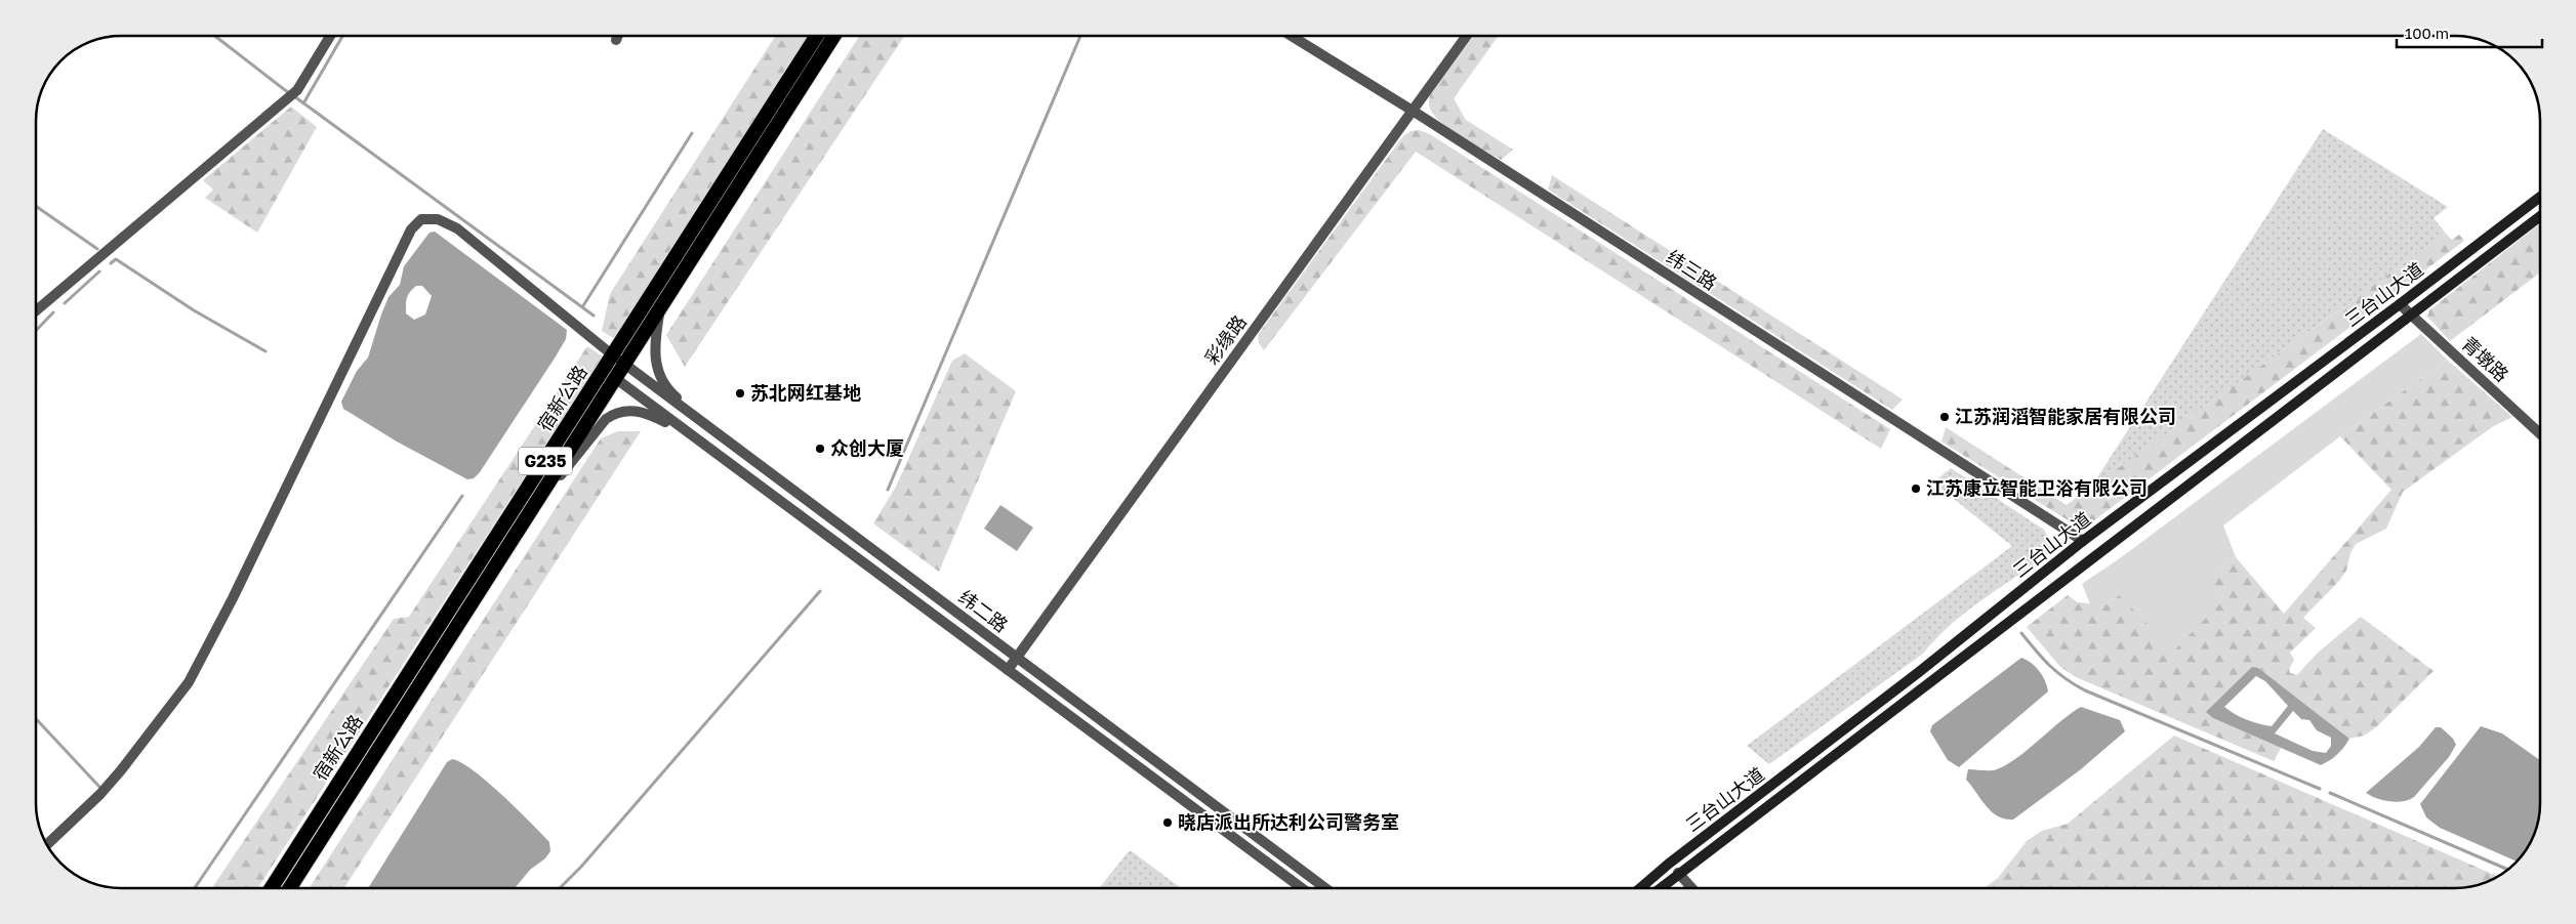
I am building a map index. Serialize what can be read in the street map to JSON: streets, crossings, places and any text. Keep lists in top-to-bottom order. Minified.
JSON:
{"streets":{"highway":["宿新公路","G235"],"main road":["三台山大道"],"street":["纬三路","彩缘路","青墩路","纬二路"]},"crossings":[["纬三路","三台山大道"],["纬三路","彩缘路"],["三台山大道","青墩路"],["彩缘路","纬二路"],["宿新公路","纬二路"]],"places":["苏北网红基地","江苏润滔智能家居有限公司","众创大厦","江苏康立智能卫浴有限公司","晓店派出所达利公司警务室"],"scale_bar":"100 m"}
